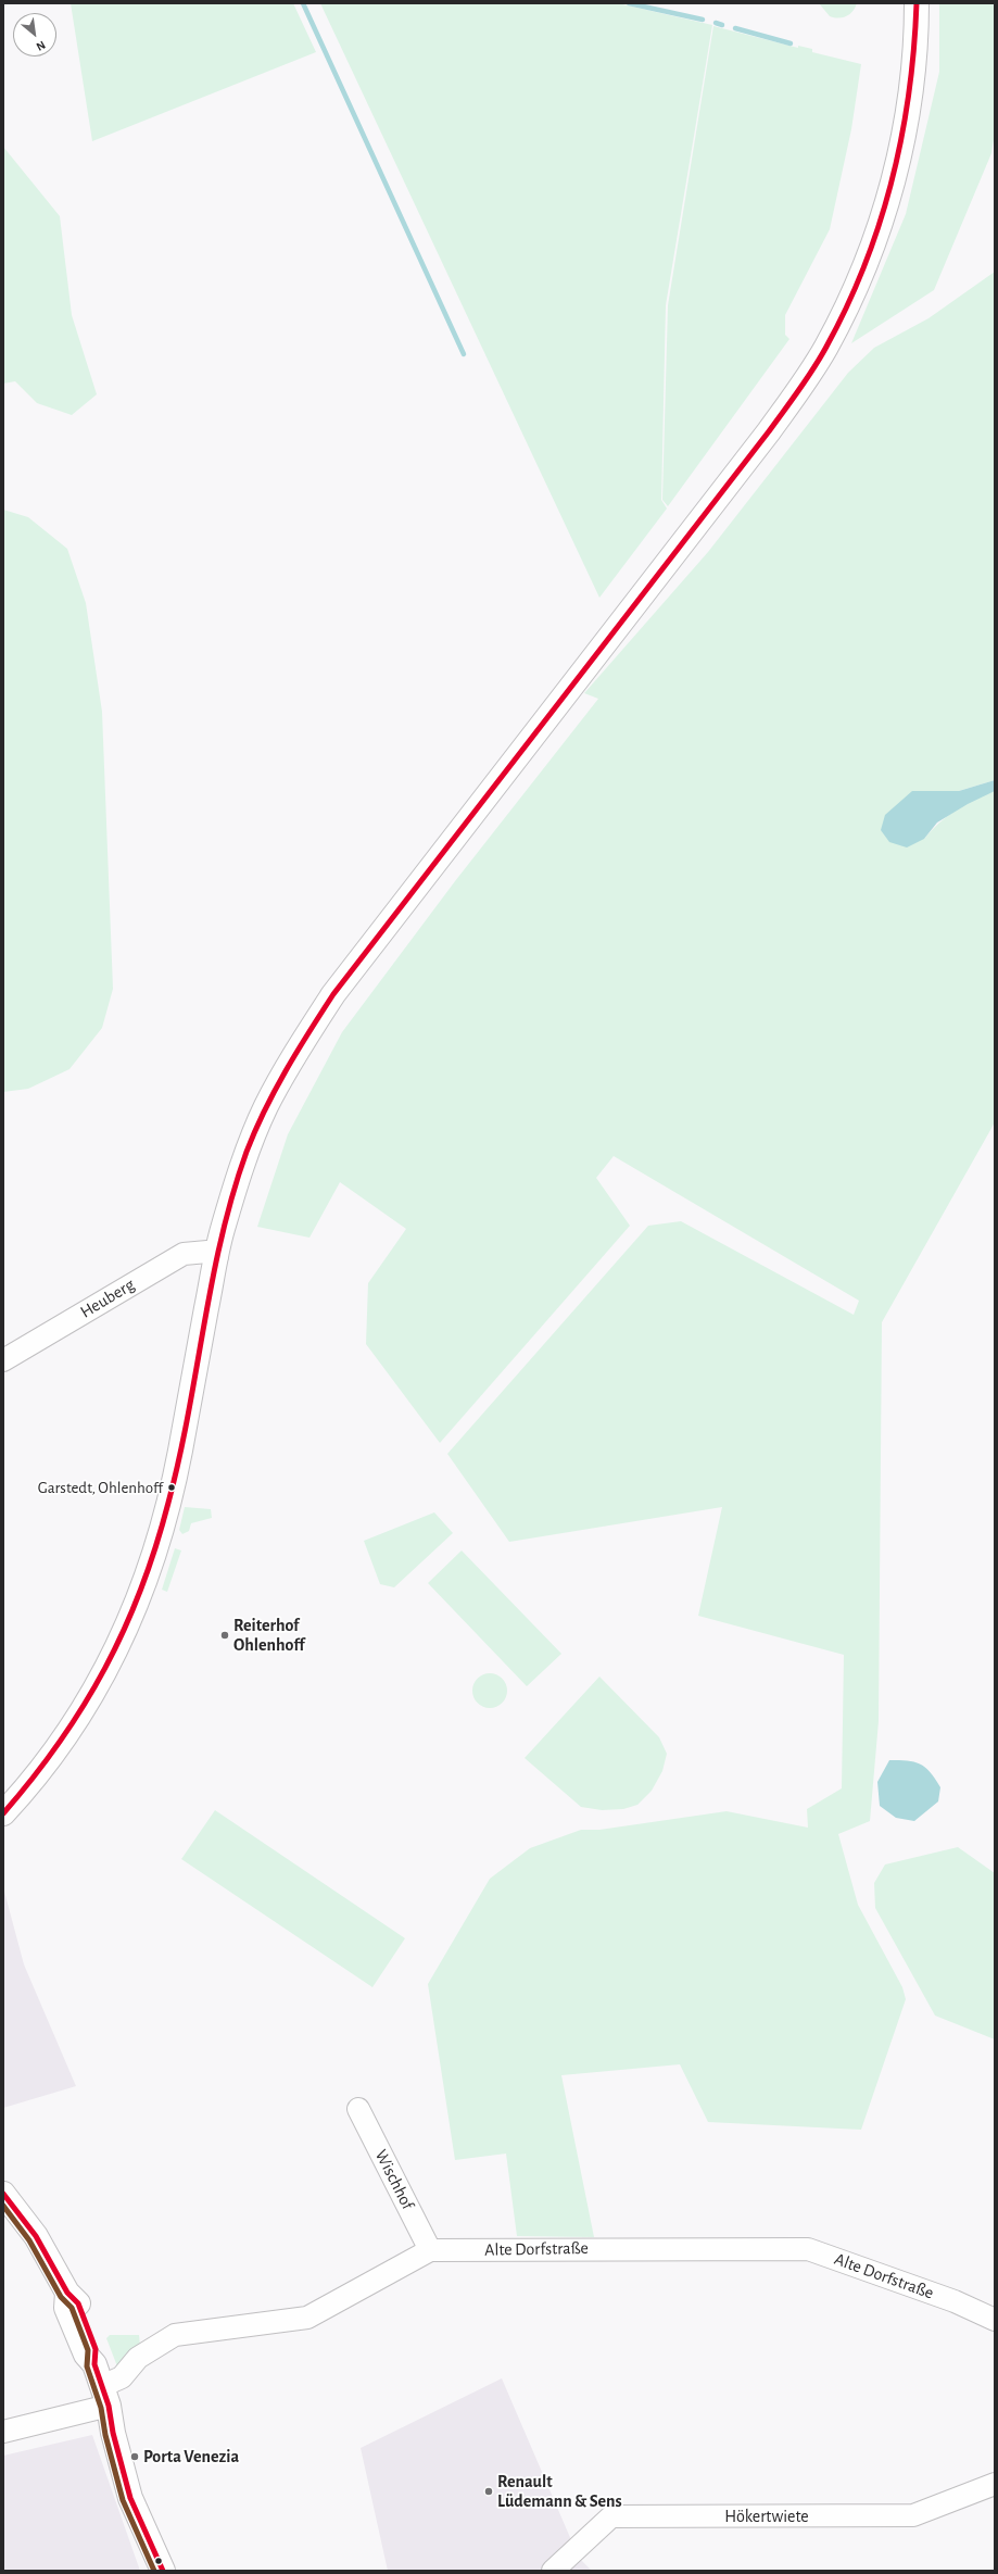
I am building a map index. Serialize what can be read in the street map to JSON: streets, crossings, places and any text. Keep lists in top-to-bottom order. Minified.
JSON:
{"streets":{"street":["Heuberg","Wischhof","Alte Dorfstraße","Hökertwiete"]},"crossings":[["Wischhof","Alte Dorfstraße"]],"places":["Garstedt, Ohlenhoff","Reiterhof Ohlenhoff","Porta Venezia","Renault Lüdemann & Sens"],"north":"bottom right"}
